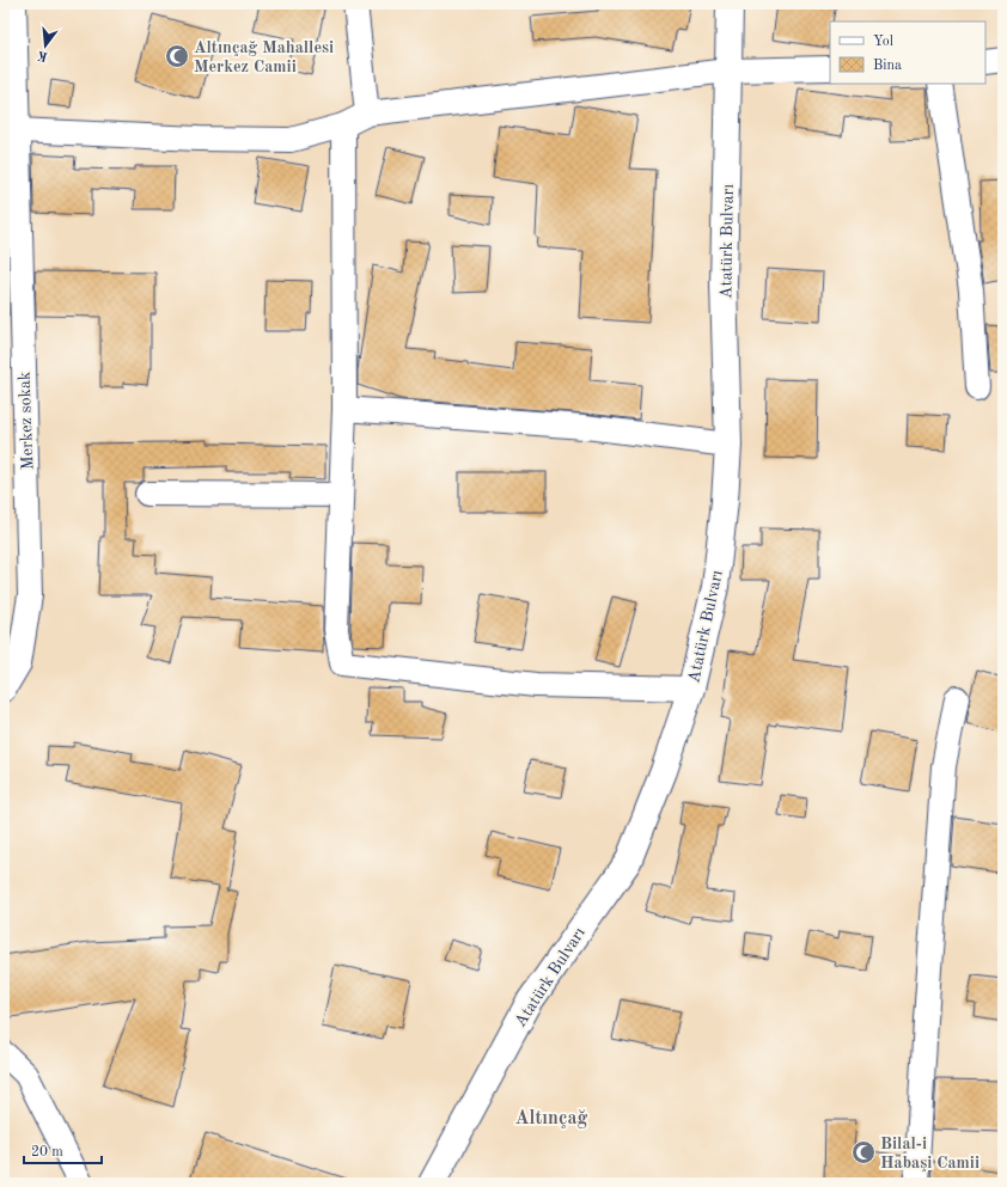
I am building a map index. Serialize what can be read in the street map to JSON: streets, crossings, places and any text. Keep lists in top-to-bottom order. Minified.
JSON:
{"streets":{"main road":["Atatürk Bulvarı"],"street":["Merkez sokak"]},"districts":["Altınçağ"],"places":{"mosque":["Altınçağ Mahallesi Merkez Camii","Bilal-i Habaşi Camii"]},"legend":["Yol","Bina"],"scale_bar":"20 m","north":"bottom"}
